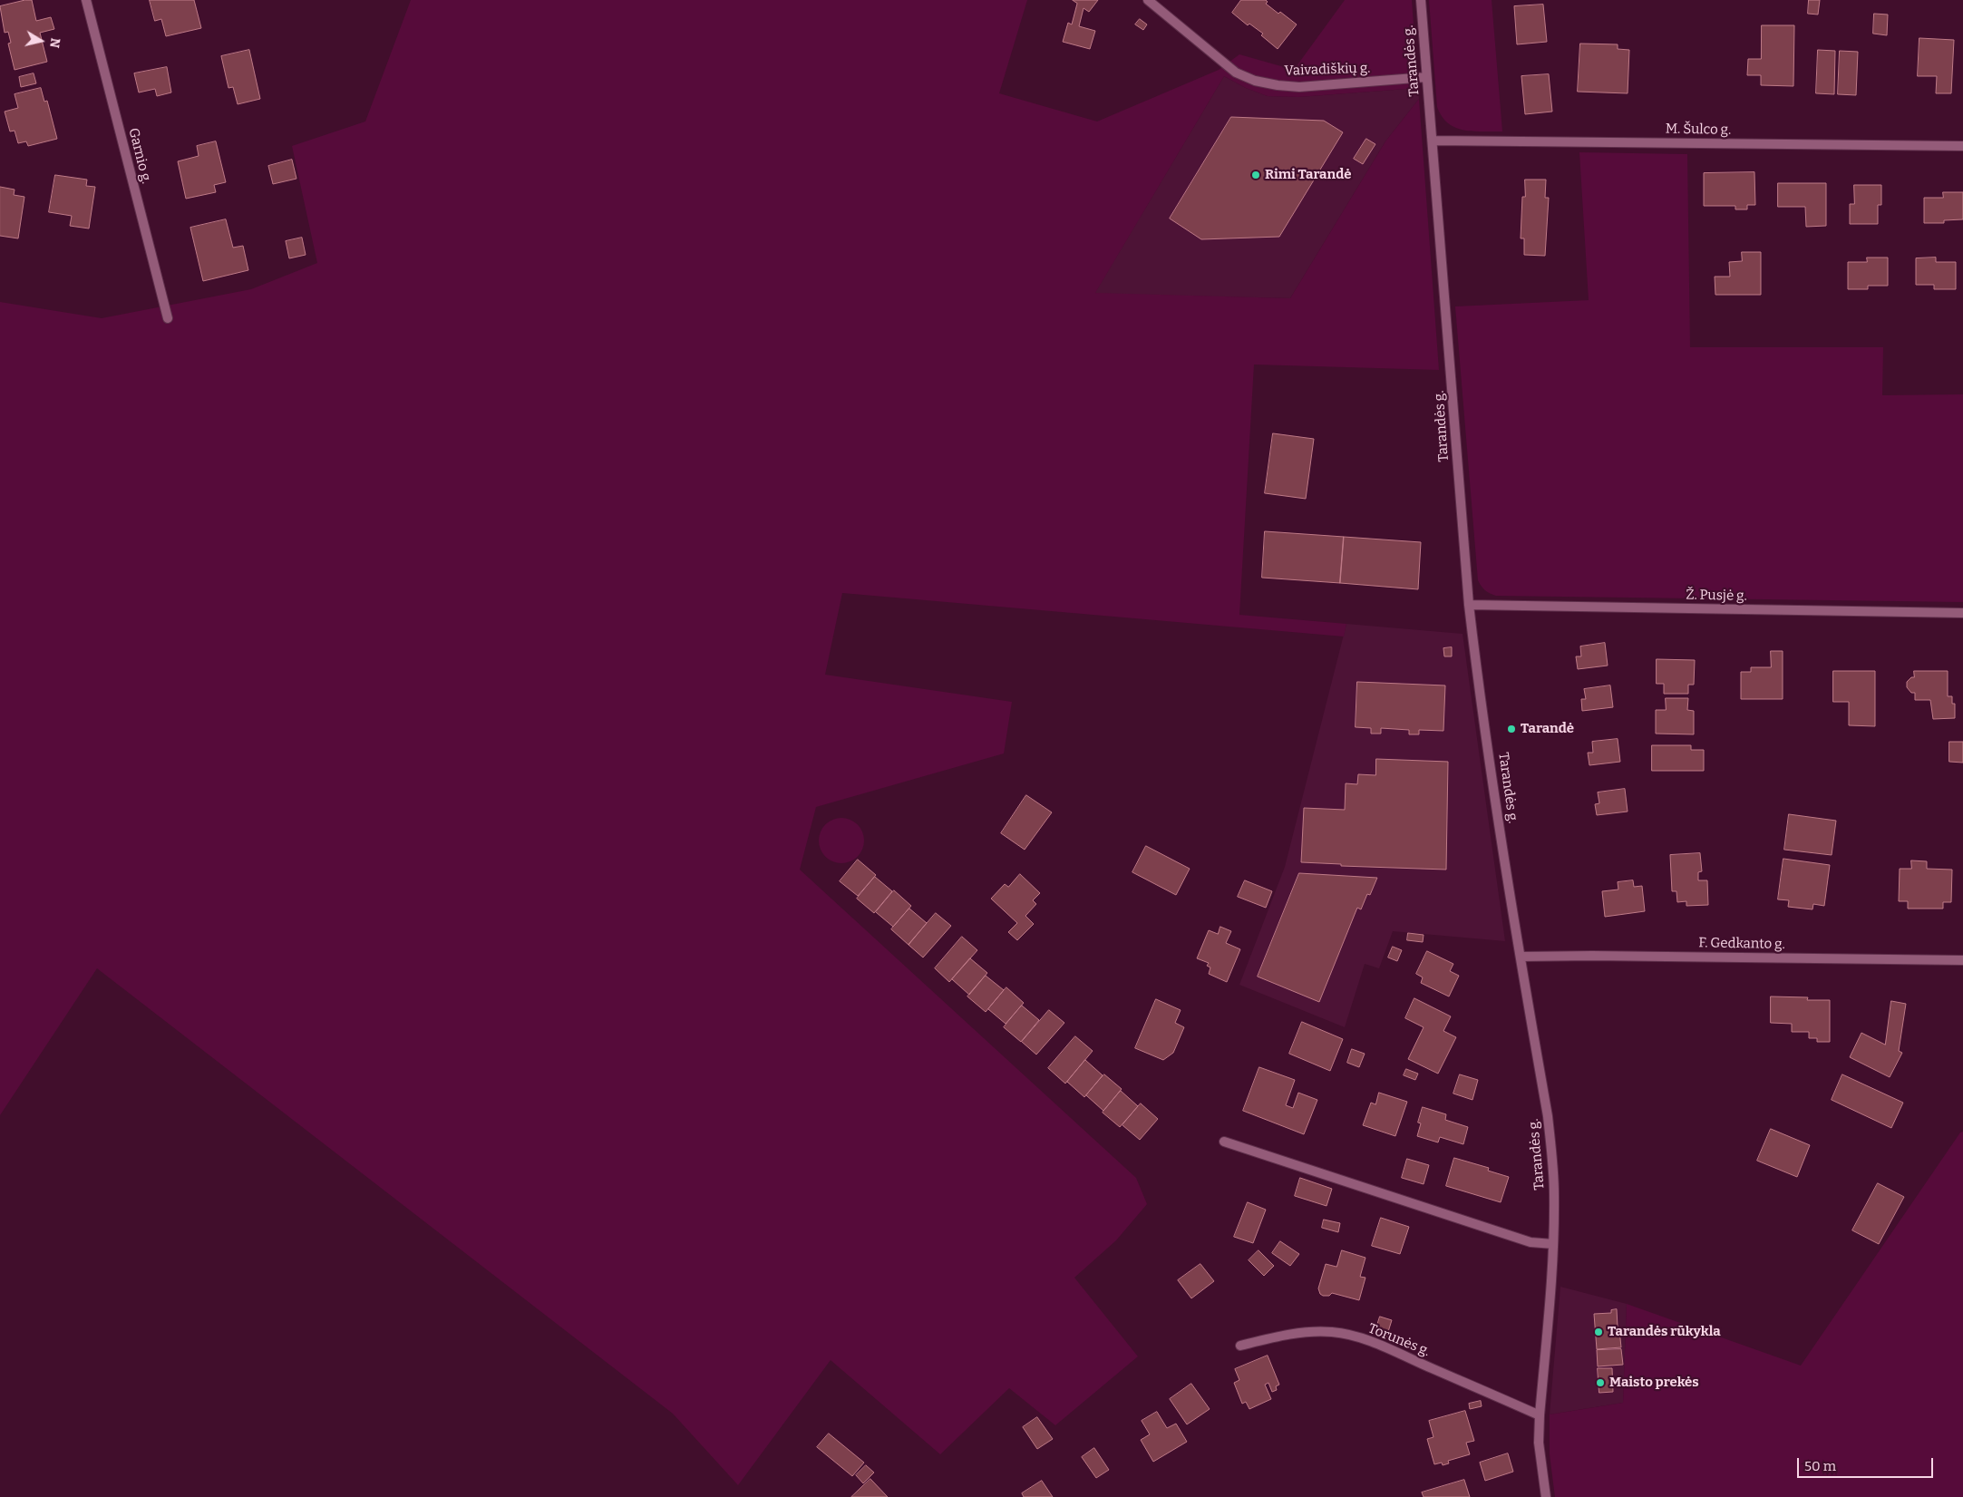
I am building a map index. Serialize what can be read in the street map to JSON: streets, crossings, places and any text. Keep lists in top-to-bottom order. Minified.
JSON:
{"streets":{"street":["Tarandės g.","Vaivadiškių g.","M. Šulco g.","Garnio g.","Ž. Pusjė g.","F. Gedkanto g.","Torunės g."]},"crossings":[["Tarandės g.","Vaivadiškių g."],["Tarandės g.","M. Šulco g."],["Tarandės g.","Ž. Pusjė g."],["Tarandės g.","F. Gedkanto g."],["Tarandės g.","Torunės g."]],"places":["Rimi Tarandė","Tarandė","Tarandės rūkykla","Maisto prekės"],"scale_bar":"50 m","north":"right"}
